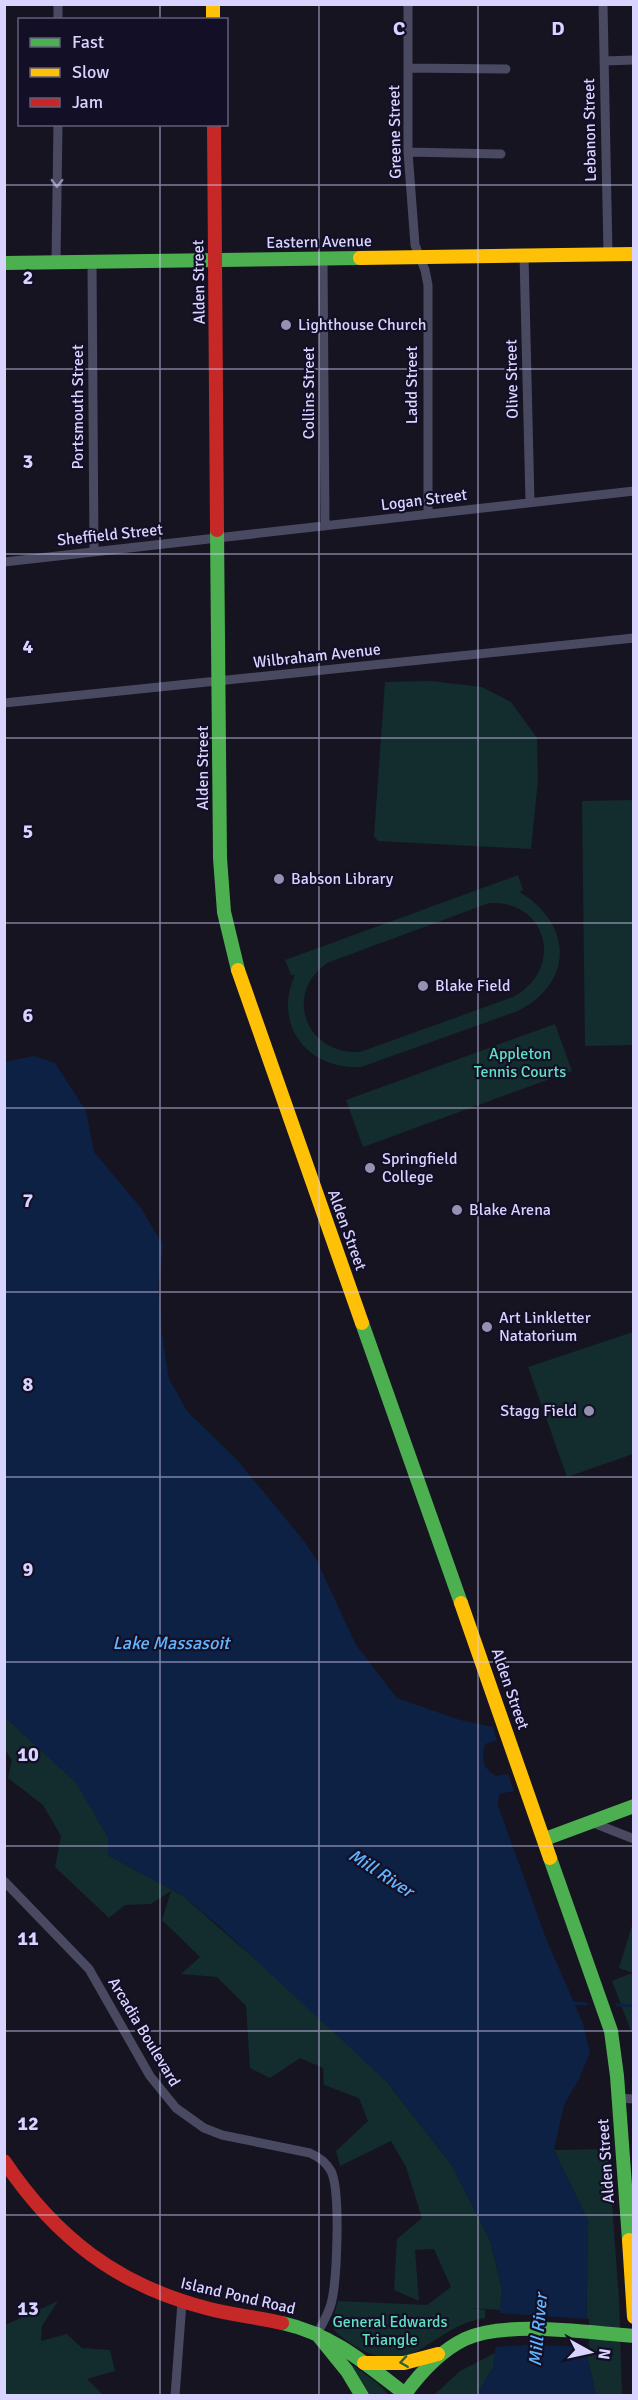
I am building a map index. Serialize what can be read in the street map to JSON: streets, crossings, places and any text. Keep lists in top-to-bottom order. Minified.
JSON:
{"streets":{"main road":["Eastern Avenue","Alden Street","Island Pond Road"],"street":["Lebanon Street","Greene Street","Olive Street","Ladd Street","Collins Street","Portsmouth Street","Logan Street","Sheffield Street","Wilbraham Avenue","Arcadia Boulevard"]},"crossings":[["Lebanon Street","Eastern Avenue"],["Greene Street","Eastern Avenue"],["Greene Street","Ladd Street"],["Eastern Avenue","Alden Street"],["Eastern Avenue","Olive Street"],["Eastern Avenue","Ladd Street"],["Eastern Avenue","Collins Street"],["Eastern Avenue","Portsmouth Street"],["Alden Street","Logan Street"],["Alden Street","Sheffield Street"],["Alden Street","Wilbraham Avenue"],["Olive Street","Logan Street"],["Ladd Street","Logan Street"],["Collins Street","Logan Street"],["Portsmouth Street","Sheffield Street"],["Logan Street","Sheffield Street"],["Arcadia Boulevard","Island Pond Road"]],"water":["Lake Massasoit","Mill River"],"parks":["Appleton Tennis Courts","General Edwards Triangle"],"places":["Lighthouse Church","Babson Library","Blake Field","Springfield College","Blake Arena","Art Linkletter Natatorium","Stagg Field"],"legend":["Fast","Slow","Jam"],"north":"right","grid":{"columns":["C","D"],"rows":["2","3","4","5","6","7","8","9","10","11","12","13"]}}
